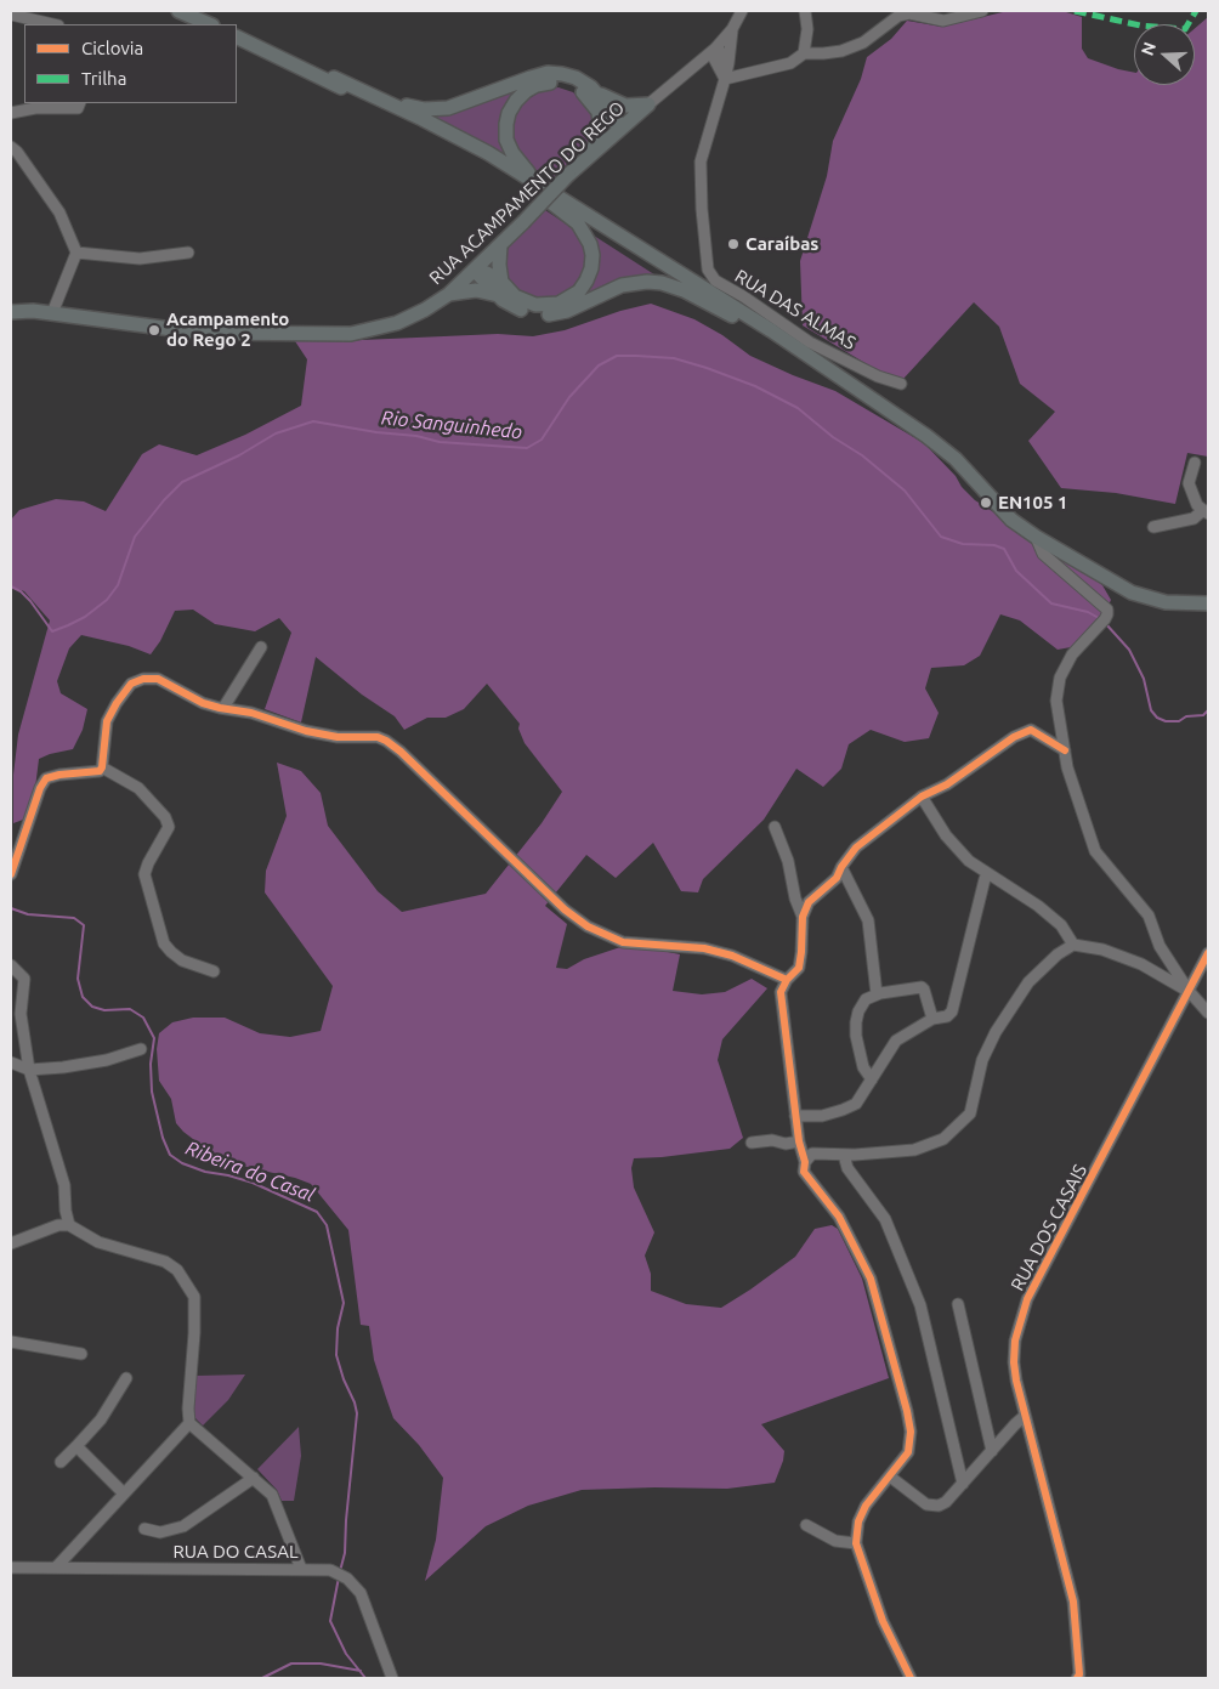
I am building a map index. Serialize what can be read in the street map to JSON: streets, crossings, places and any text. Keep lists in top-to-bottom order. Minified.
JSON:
{"streets":{"main road":["RUA ACAMPAMENTO DO REGO"],"street":["RUA DAS ALMAS","RUA DOS CASAIS","RUA DO CASAL"]},"crossings":[["RUA ACAMPAMENTO DO REGO","RUA DAS ALMAS"]],"water":["Rio Sanguinhedo","Ribeira do Casal"],"places":["Caraíbas","Acampamento do Rego 2","EN105 1"],"legend":["Ciclovia","Trilha"],"north":"left"}
